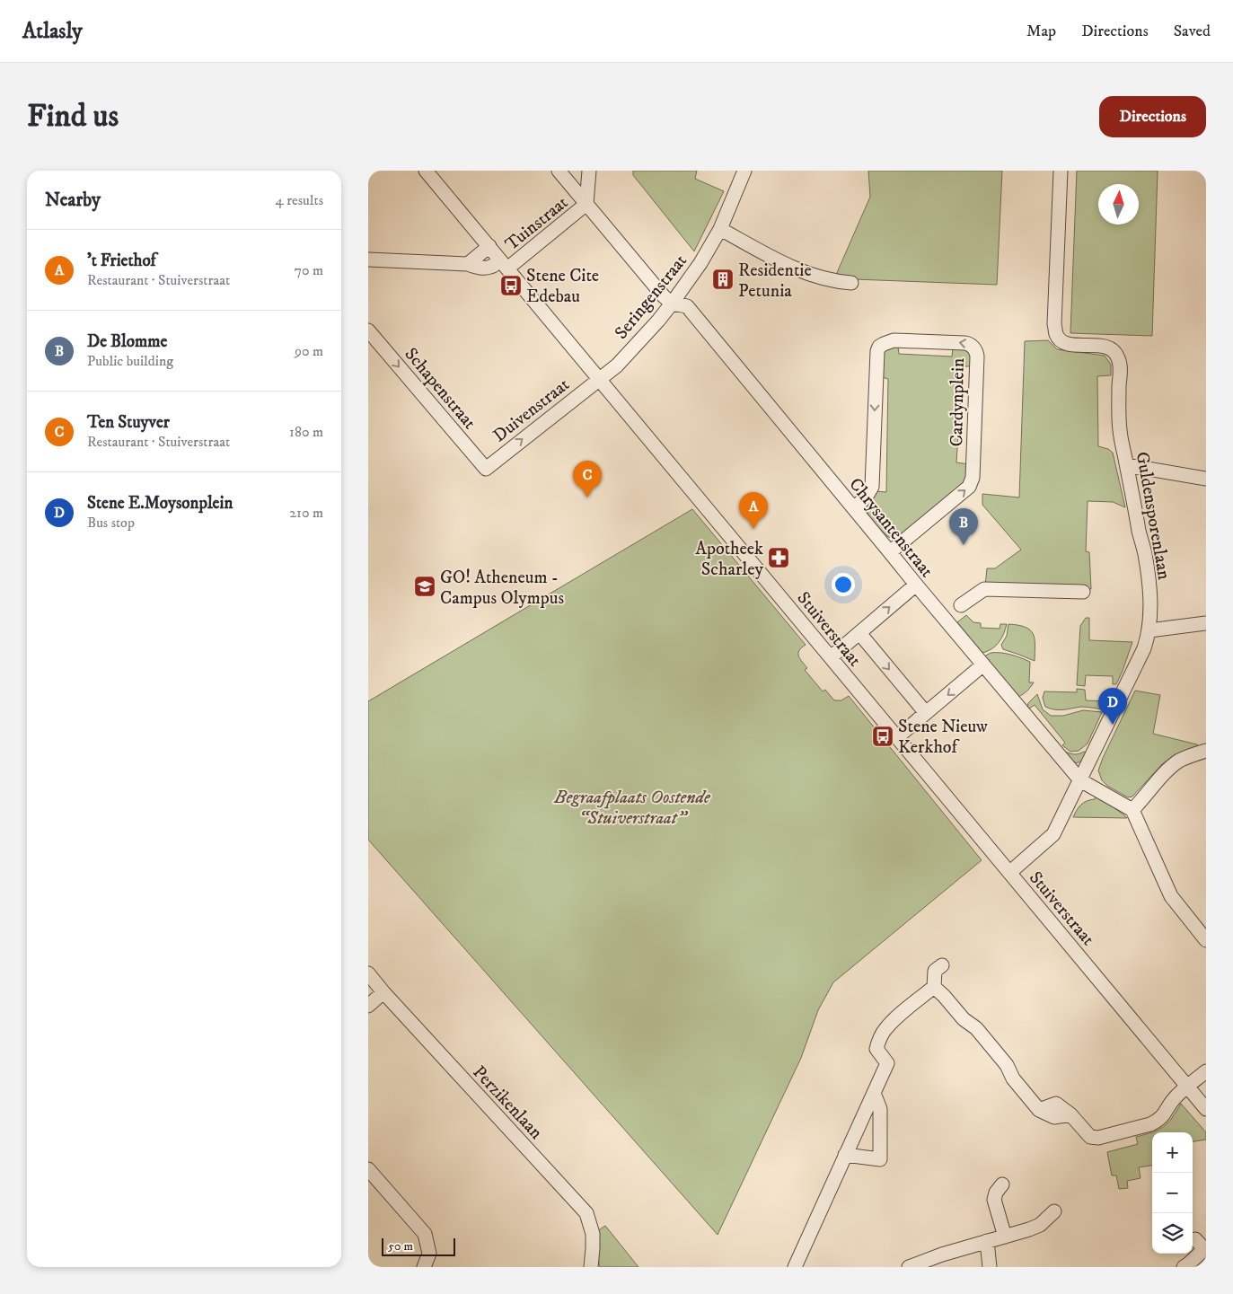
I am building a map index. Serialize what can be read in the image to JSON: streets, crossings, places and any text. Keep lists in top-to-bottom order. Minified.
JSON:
{"streets":{"street":["Tuinstraat","Seringenstraat","Schapenstraat","Cardynplein","Duivenstraat","Guldensporenlaan","Chrysantenstraat","Stuiverstraat","Perzikenlaan"]},"crossings":[["Tuinstraat","Stuiverstraat"],["Seringenstraat","Duivenstraat"],["Seringenstraat","Chrysantenstraat"],["Seringenstraat","Stuiverstraat"],["Schapenstraat","Duivenstraat"],["Cardynplein","Chrysantenstraat"],["Duivenstraat","Stuiverstraat"],["Guldensporenlaan","Chrysantenstraat"],["Guldensporenlaan","Stuiverstraat"]],"one_way":["Schapenstraat","Duivenstraat"],"parks":["Begraafplaats Oostende “Stuiverstraat”"],"places":{"building":["Residentie Petunia"],"bus stop":["Stene Cite Edebau","Stene Nieuw Kerkhof"],"pharmacy":["Apotheek Scharley"],"school or university":["GO! Atheneum - Campus Olympus"]},"scale_bar":"50 m","north":"top","page":{"header":"Atlasly","nav":["Map","Directions","Saved"],"buttons":"Directions","title":"Find us","heading":["Nearby","4 results"],"list":[{"mark":"A","name":"'t Friethof","note":"Restaurant · Stuiverstraat","value":"70 m"},{"mark":"B","name":"De Blomme","note":"Public building","value":"90 m"},{"mark":"C","name":"Ten Stuyver","note":"Restaurant · Stuiverstraat","value":"180 m"},{"mark":"D","name":"Stene E.Moysonplein","note":"Bus stop","value":"210 m"}],"pins":["C","A","B","D"],"map_buttons":["+","−"],"scale":"50 m"}}
